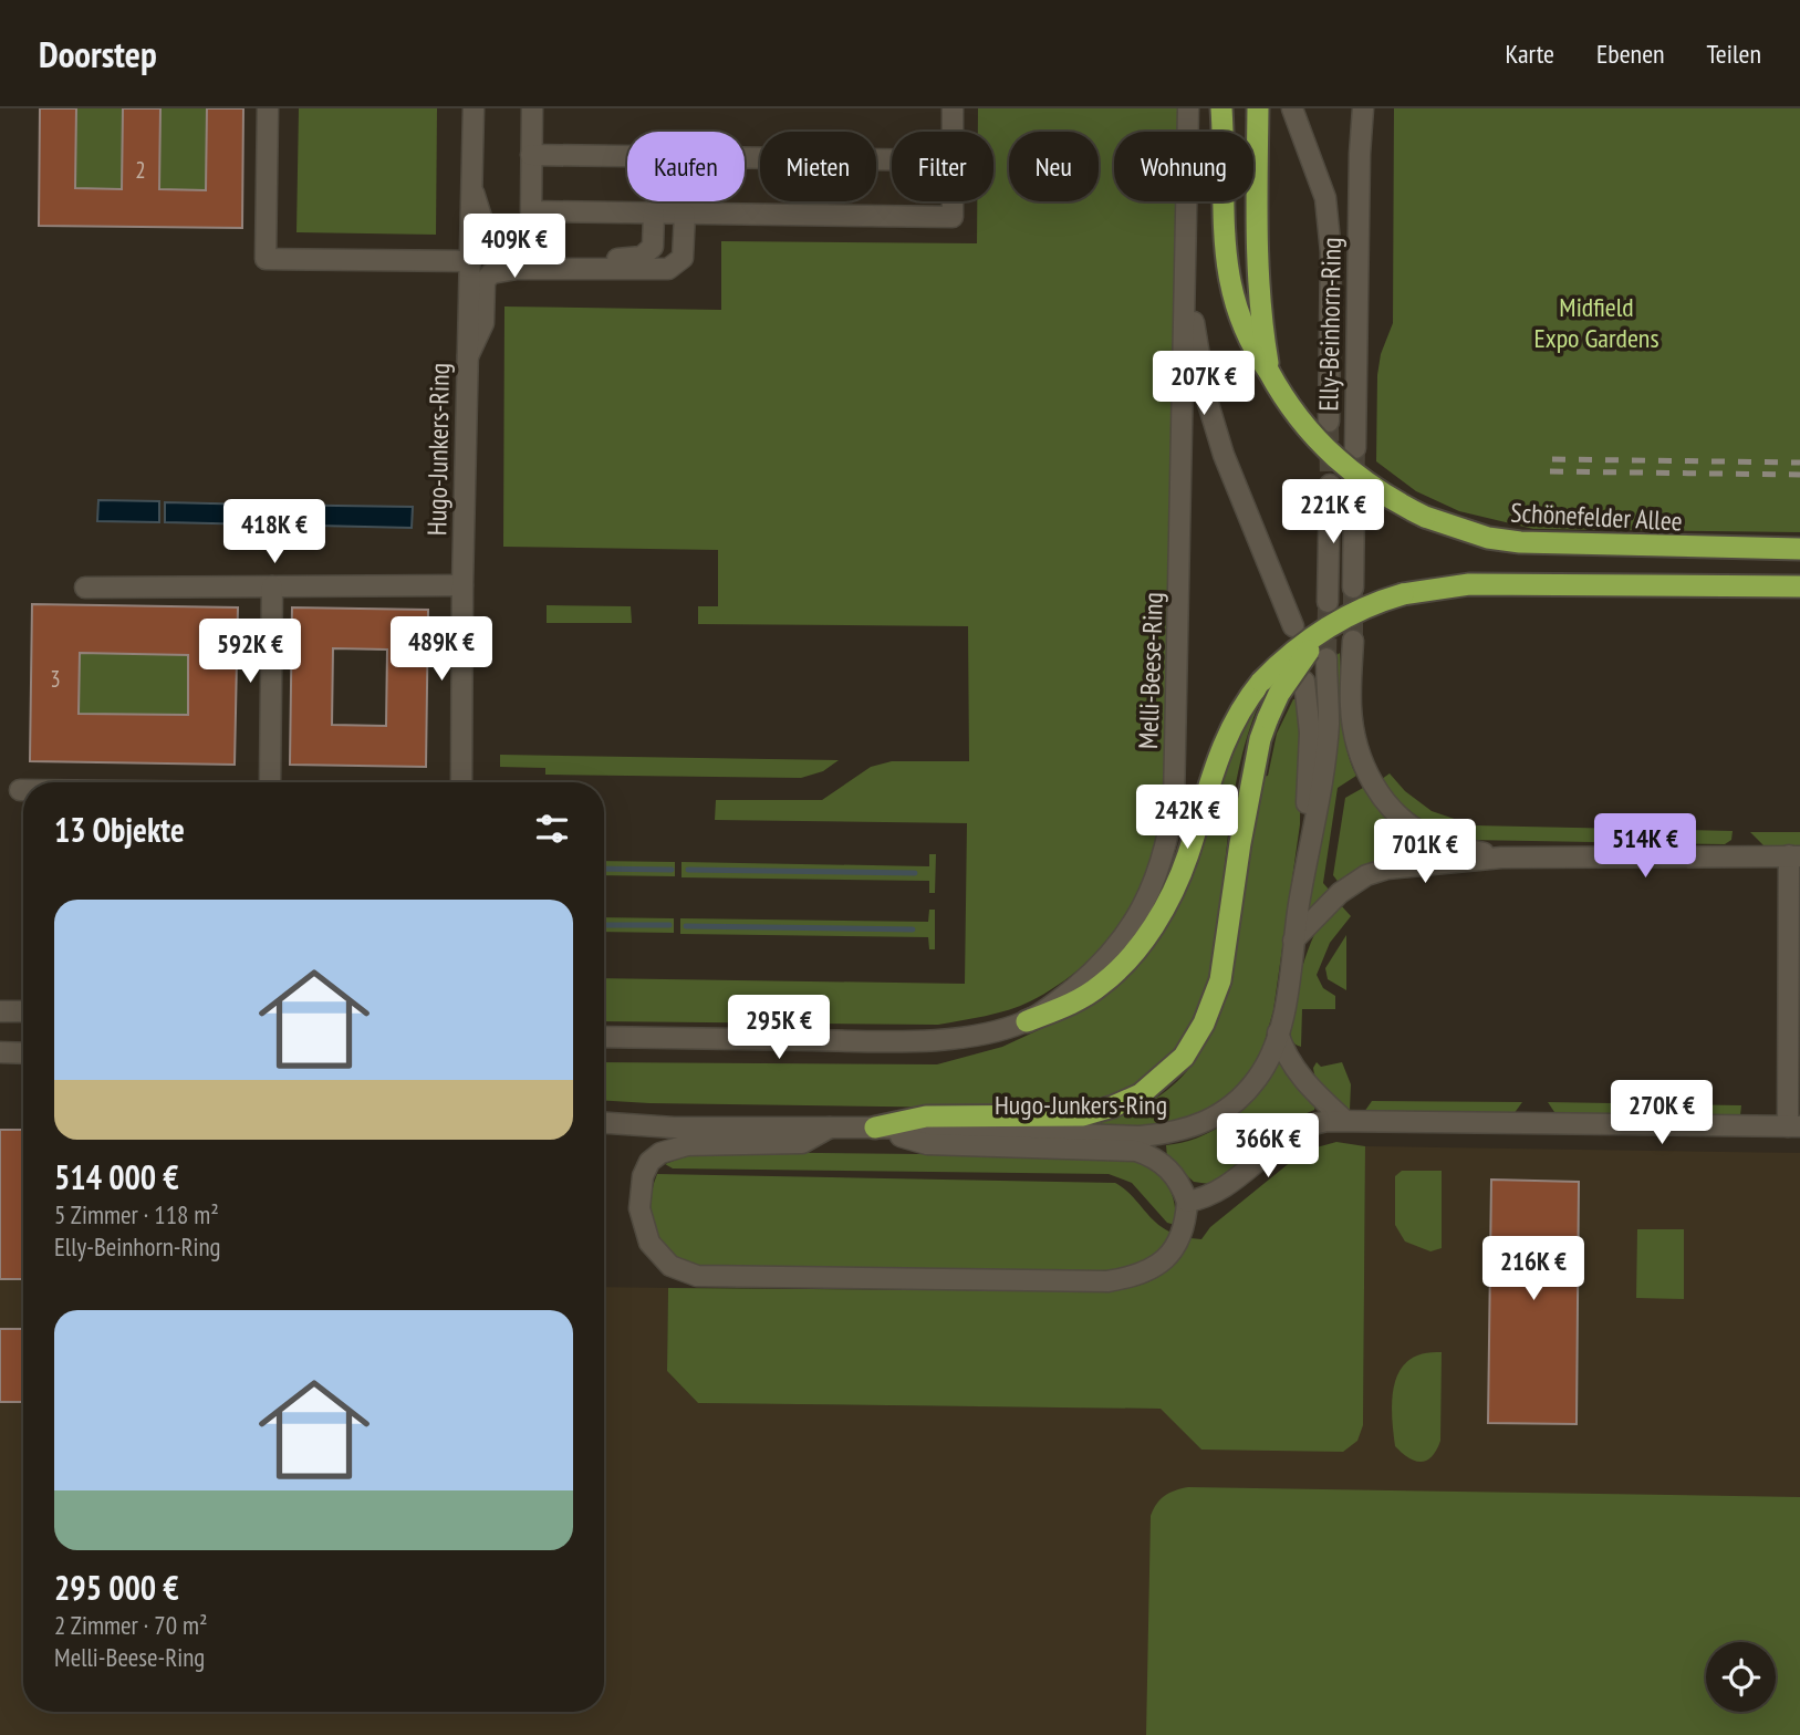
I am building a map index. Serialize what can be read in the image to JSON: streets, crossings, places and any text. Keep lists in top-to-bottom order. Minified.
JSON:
{"streets":{"highway":["Schönefelder Allee"],"street":["Elly-Beinhorn-Ring","Hugo-Junkers-Ring","Melli-Beese-Ring"]},"parks":["Midfield Expo Gardens"],"house_numbers":["2","3"],"page":{"header":"Doorstep","nav":["Karte","Ebenen","Teilen"],"chip":["Kaufen","Mieten","Filter","Neu","Wohnung"],"price":["409K €","207K €","221K €","418K €","489K €","592K €","242K €","514K €","701K €","295K €","270K €","366K €","216K €"],"heading":"13 Objekte","list":[{"name":"514 000 €","note":"5 Zimmer · 118 m² · Elly-Beinhorn-Ring"},{"name":"295 000 €","note":"2 Zimmer · 70 m² · Melli-Beese-Ring"}]}}
